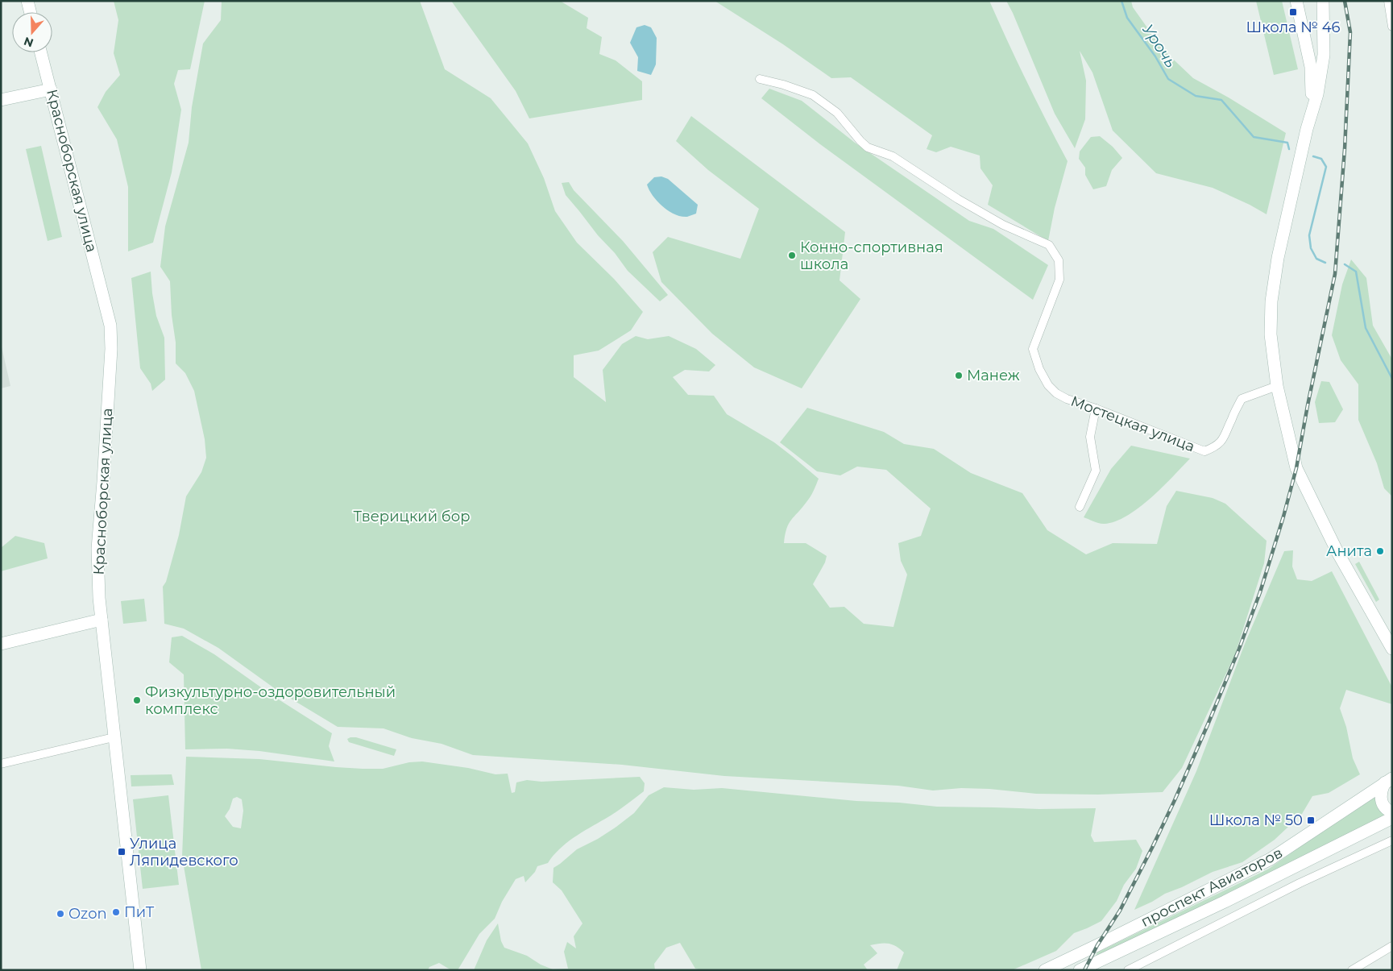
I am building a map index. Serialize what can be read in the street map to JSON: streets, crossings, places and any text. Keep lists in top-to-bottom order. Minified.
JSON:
{"streets":{"main road":["Красноборская улица","проспект Авиаторов"],"street":["Мостецкая улица"]},"water":["Урочь"],"parks":["Тверицкий бор"],"places":{"transit":["Школа № 46","Школа № 50","Улица Ляпидевского"],"other":["Конно-спортивная школа","Манеж","Анита","Физкультурно-оздоровительный комплекс","ПиТ","Ozon"]},"north":"bottom"}
